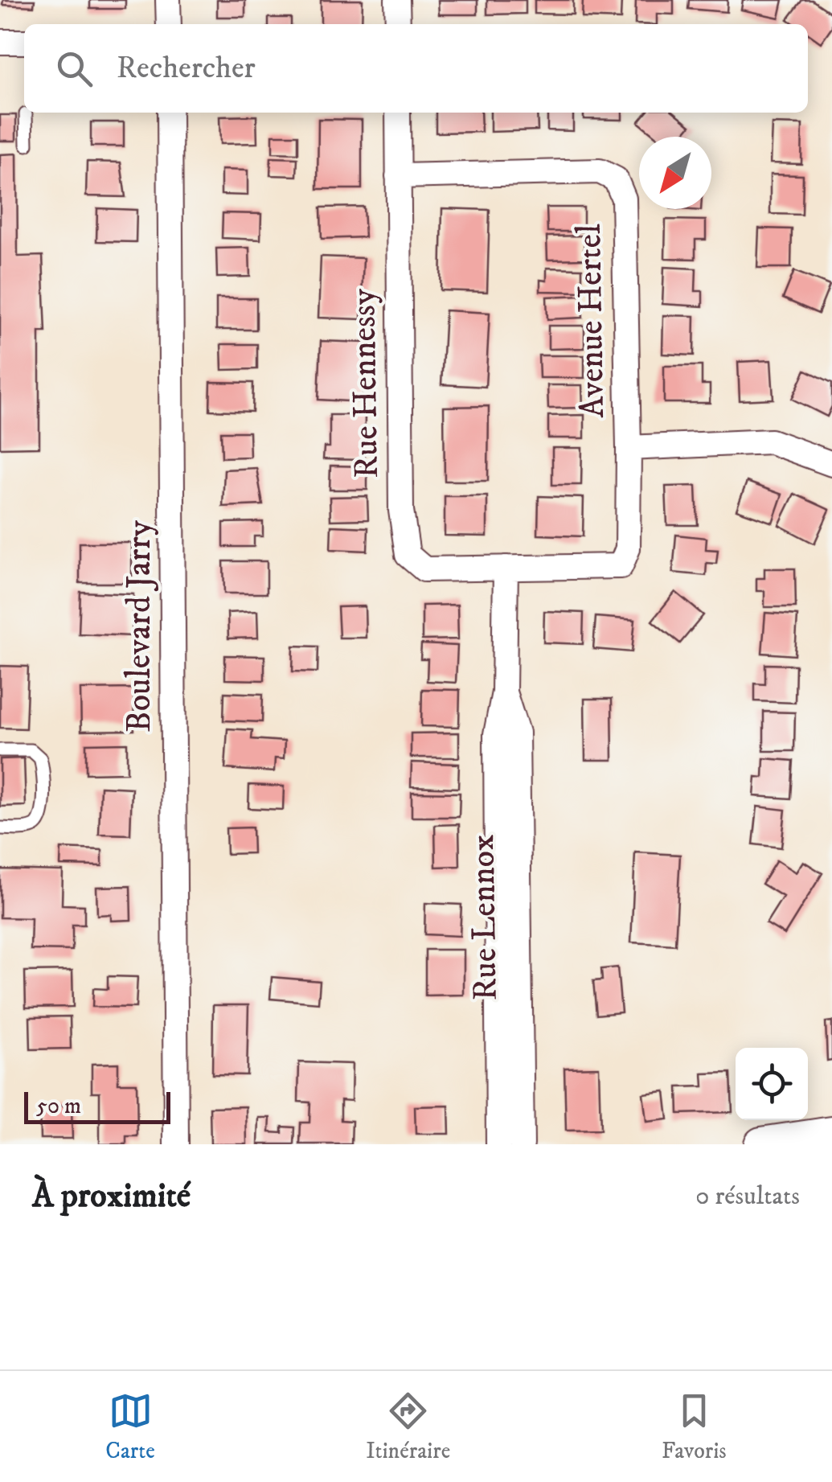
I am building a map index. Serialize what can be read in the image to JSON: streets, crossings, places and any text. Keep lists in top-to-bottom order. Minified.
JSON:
{"streets":{"street":["Avenue Hertel","Rue Hennessy","Boulevard Jarry","Rue Lennox"]},"crossings":[["Avenue Hertel","Rue Hennessy"],["Avenue Hertel","Rue Lennox"],["Rue Hennessy","Rue Lennox"]],"scale_bar":"50 m","north":"bottom left","page":{"search":"Rechercher","scale":"50 m","heading":["À proximité","0 résultats"],"nav":["Carte","Itinéraire","Favoris"]}}
